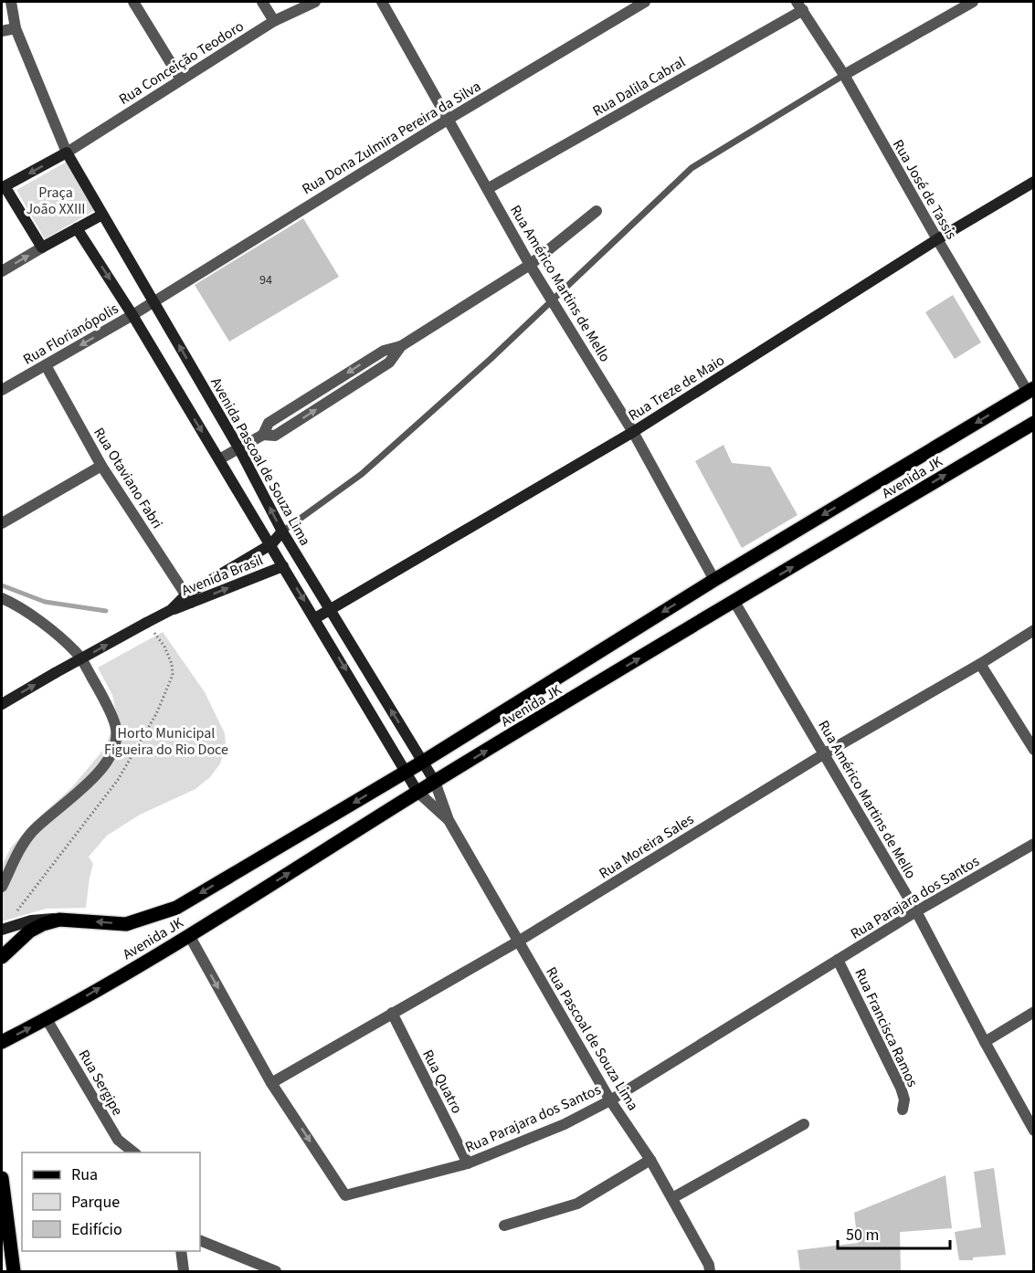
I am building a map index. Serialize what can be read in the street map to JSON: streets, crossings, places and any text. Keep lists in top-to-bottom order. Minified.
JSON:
{"streets":{"main road":["Avenida JK"],"street":["Rua Conceição Teodoro","Rua Dalila Cabral","Rua Dona Zulmira Pereira da Silva","Rua José de Tassis","Rua Américo Martins de Mello","Rua Florianópolis","Rua Treze de Maio","Avenida Pascoal de Souza Lima","Rua Otaviano Fabri","Avenida Brasil","Rua Moreira Sales","Rua Parajara dos Santos","Rua Francisca Ramos","Rua Pascoal de Souza Lima","Rua Quatro","Rua Sergipe"]},"crossings":[["Rua Conceição Teodoro","Avenida Pascoal de Souza Lima"],["Rua Dalila Cabral","Rua José de Tassis"],["Rua Dalila Cabral","Rua Américo Martins de Mello"],["Rua Dona Zulmira Pereira da Silva","Rua Américo Martins de Mello"],["Rua Dona Zulmira Pereira da Silva","Rua Florianópolis"],["Rua Dona Zulmira Pereira da Silva","Avenida Pascoal de Souza Lima"],["Rua José de Tassis","Rua Treze de Maio"],["Rua José de Tassis","Avenida JK"],["Rua Américo Martins de Mello","Rua Treze de Maio"],["Rua Américo Martins de Mello","Avenida JK"],["Rua Américo Martins de Mello","Rua Moreira Sales"],["Rua Américo Martins de Mello","Rua Parajara dos Santos"],["Rua Florianópolis","Avenida Pascoal de Souza Lima"],["Rua Florianópolis","Rua Otaviano Fabri"],["Rua Treze de Maio","Avenida Pascoal de Souza Lima"],["Avenida Pascoal de Souza Lima","Avenida JK"],["Avenida Pascoal de Souza Lima","Rua Pascoal de Souza Lima"],["Avenida JK","Rua Parajara dos Santos"],["Avenida JK","Rua Pascoal de Souza Lima"],["Avenida JK","Rua Sergipe"],["Rua Otaviano Fabri","Avenida Brasil"],["Rua Moreira Sales","Rua Parajara dos Santos"],["Rua Moreira Sales","Rua Pascoal de Souza Lima"],["Rua Moreira Sales","Rua Quatro"],["Rua Parajara dos Santos","Rua Francisca Ramos"],["Rua Parajara dos Santos","Rua Pascoal de Souza Lima"],["Rua Parajara dos Santos","Rua Quatro"]],"one_way":["Rua Florianópolis"],"parks":["Praça João XXIII","Horto Municipal Figueira do Rio Doce"],"house_numbers":["94"],"legend":["Rua","Parque","Edifício"],"scale_bar":"50 m"}
